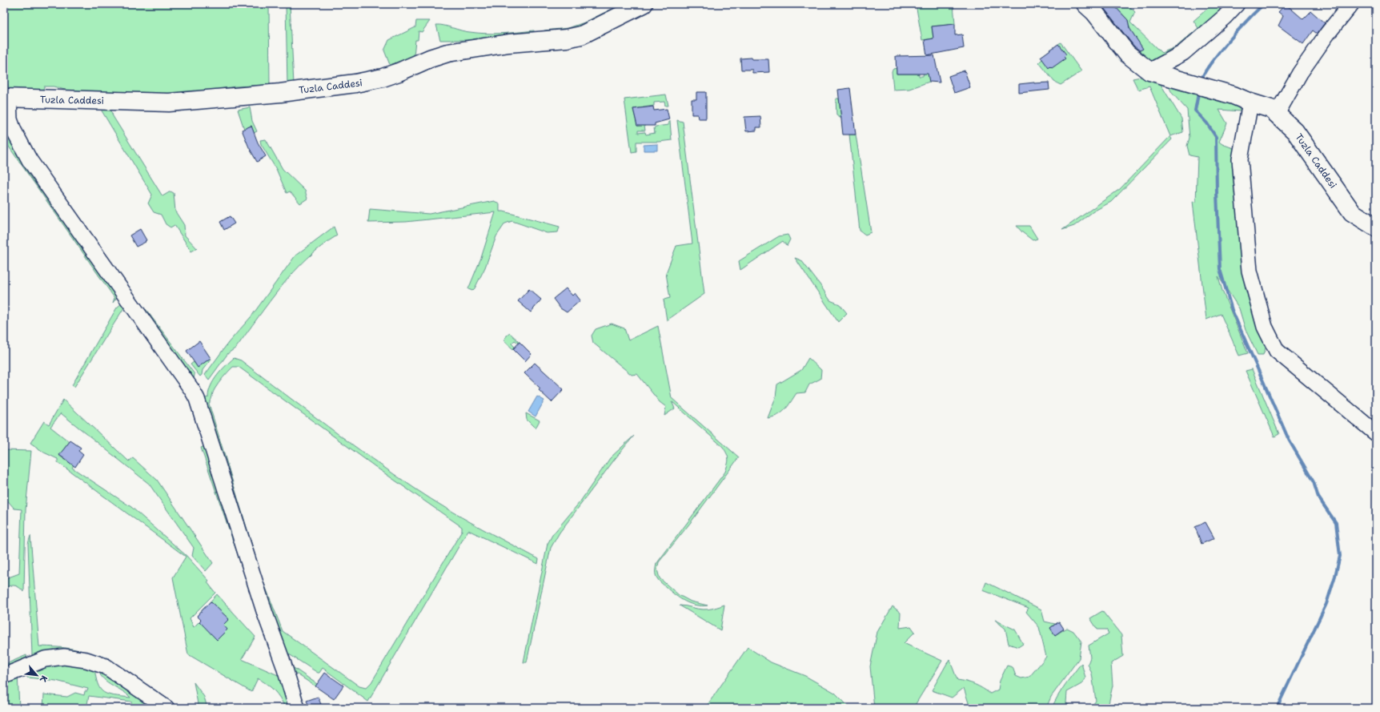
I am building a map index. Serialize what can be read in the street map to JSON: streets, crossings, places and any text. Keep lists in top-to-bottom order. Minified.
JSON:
{"streets":{"main road":["Tuzla Caddesi"]},"north":"bottom right"}
